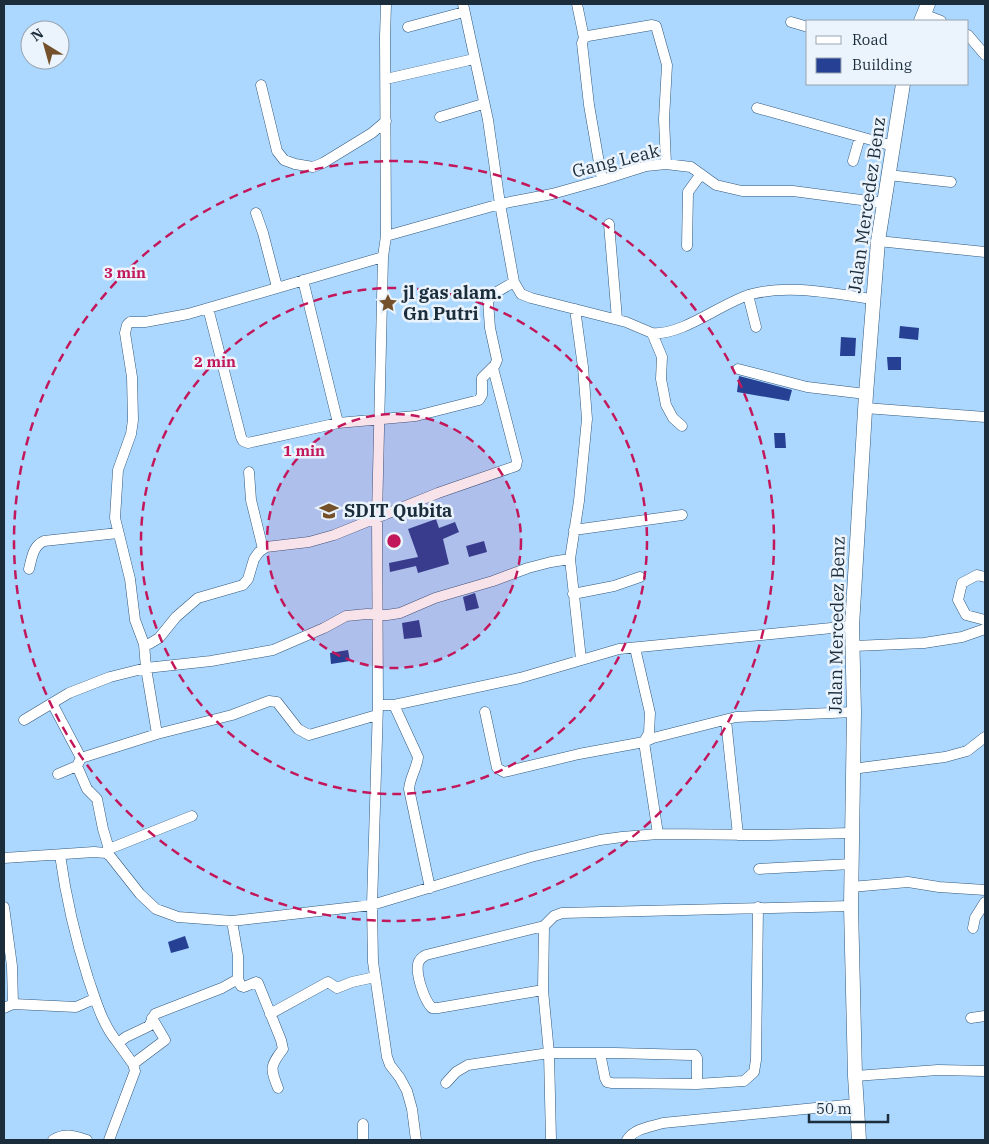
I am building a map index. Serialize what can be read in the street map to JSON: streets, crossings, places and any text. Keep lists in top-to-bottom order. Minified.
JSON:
{"streets":{"main road":["Jalan Mercedez Benz"],"street":["Gang Leak"]},"crossings":[["Gang Leak","Jalan Mercedez Benz"]],"places":{"place":["jl gas alam. Gn Putri"],"school or university":["SDIT Qubita"]},"legend":["Road","Building"],"scale_bar":"50 m","north":"top left","rings":["3 min","2 min","1 min"]}
